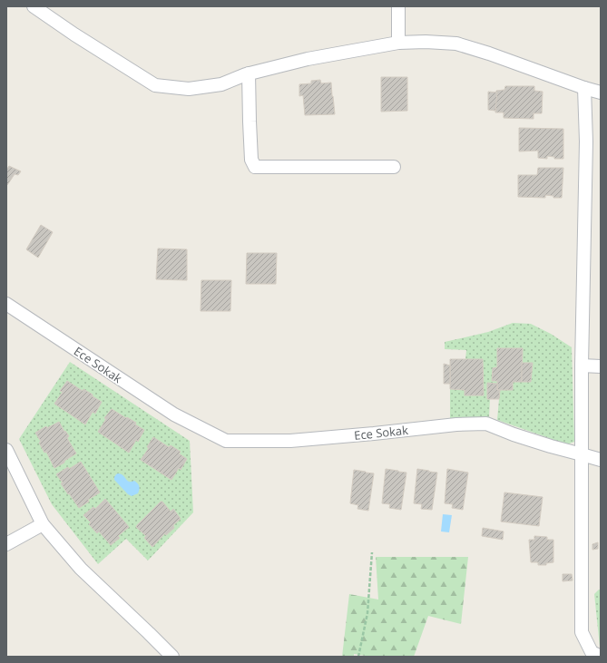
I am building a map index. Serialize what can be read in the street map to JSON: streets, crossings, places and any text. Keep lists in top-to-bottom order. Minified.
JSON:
{"streets":{"street":["Ece Sokak"]}}
